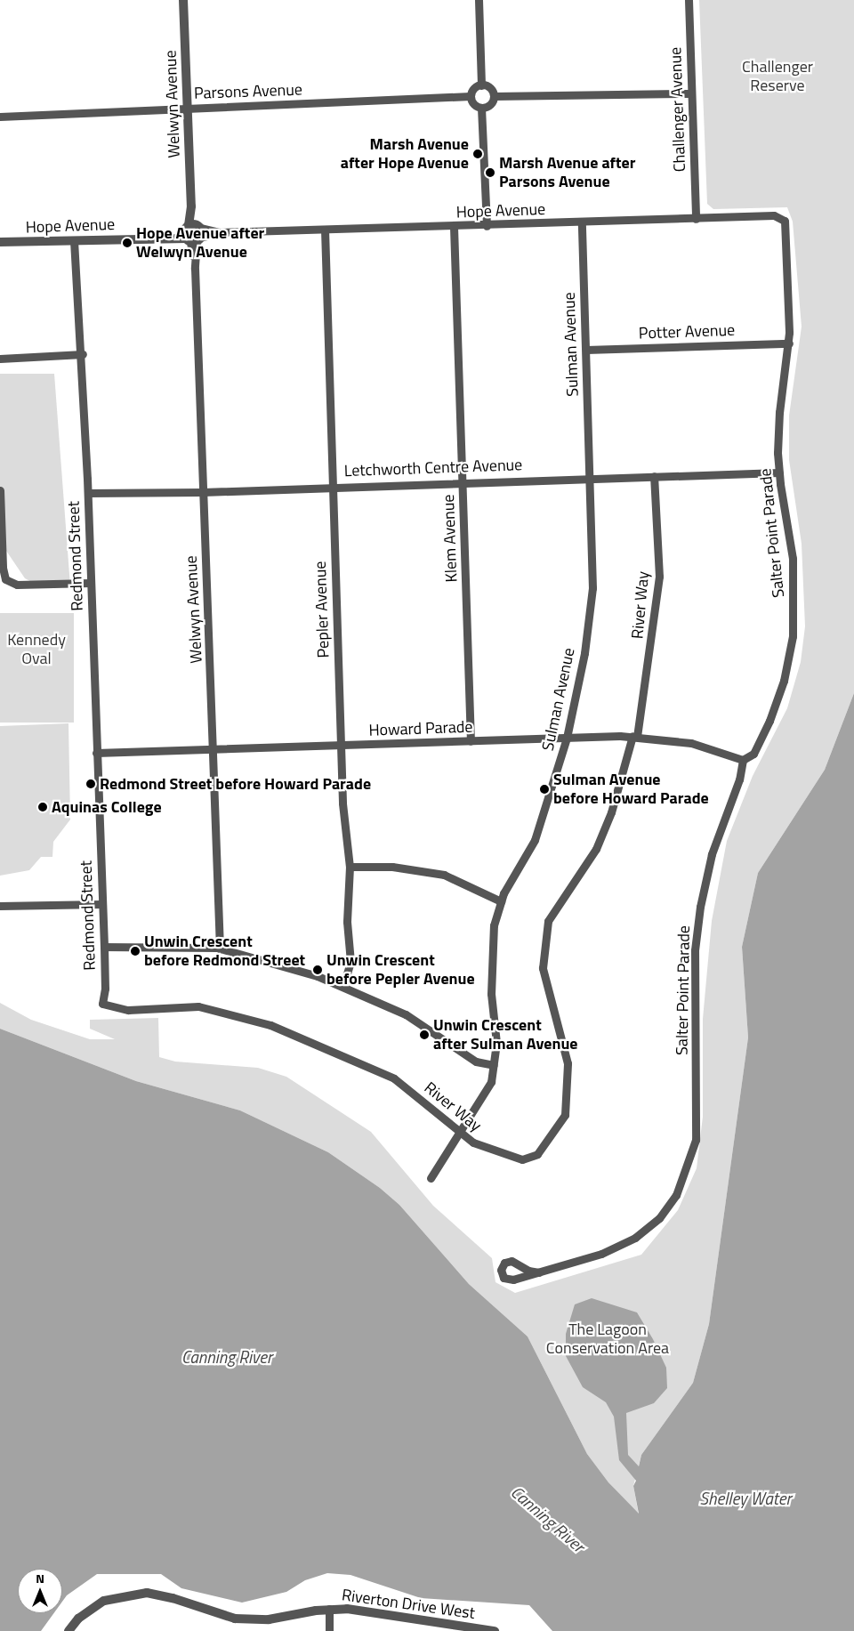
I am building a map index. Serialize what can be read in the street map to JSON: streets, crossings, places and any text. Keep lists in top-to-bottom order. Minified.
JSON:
{"streets":{"street":["Parsons Avenue","Welwyn Avenue","Challenger Avenue","Hope Avenue","Potter Avenue","Sulman Avenue","Letchworth Centre Avenue","Salter Point Parade","Klem Avenue","Redmond Street","River Way","Pepler Avenue","Howard Parade","Riverton Drive West"]},"crossings":[["Parsons Avenue","Welwyn Avenue"],["Welwyn Avenue","Hope Avenue"],["Welwyn Avenue","Letchworth Centre Avenue"],["Welwyn Avenue","Howard Parade"],["Challenger Avenue","Hope Avenue"],["Hope Avenue","Sulman Avenue"],["Hope Avenue","Salter Point Parade"],["Hope Avenue","Klem Avenue"],["Hope Avenue","Redmond Street"],["Hope Avenue","Pepler Avenue"],["Potter Avenue","Sulman Avenue"],["Potter Avenue","Salter Point Parade"],["Sulman Avenue","Letchworth Centre Avenue"],["Sulman Avenue","River Way"],["Sulman Avenue","Howard Parade"],["Letchworth Centre Avenue","Salter Point Parade"],["Letchworth Centre Avenue","Klem Avenue"],["Letchworth Centre Avenue","Redmond Street"],["Letchworth Centre Avenue","River Way"],["Letchworth Centre Avenue","Pepler Avenue"],["Salter Point Parade","Howard Parade"],["Klem Avenue","Howard Parade"],["Redmond Street","River Way"],["Redmond Street","Howard Parade"],["River Way","Howard Parade"],["Pepler Avenue","Howard Parade"]],"water":["Canning River","Shelley Water"],"parks":["Challenger Reserve","Kennedy Oval","The Lagoon Conservation Area"],"places":["Marsh Avenue after Hope Avenue","Marsh Avenue after Parsons Avenue","Hope Avenue after Welwyn Avenue","Redmond Street before Howard Parade","Sulman Avenue before Howard Parade","Aquinas College","Unwin Crescent before Redmond Street","Unwin Crescent before Pepler Avenue","Unwin Crescent after Sulman Avenue"],"north":"top"}
